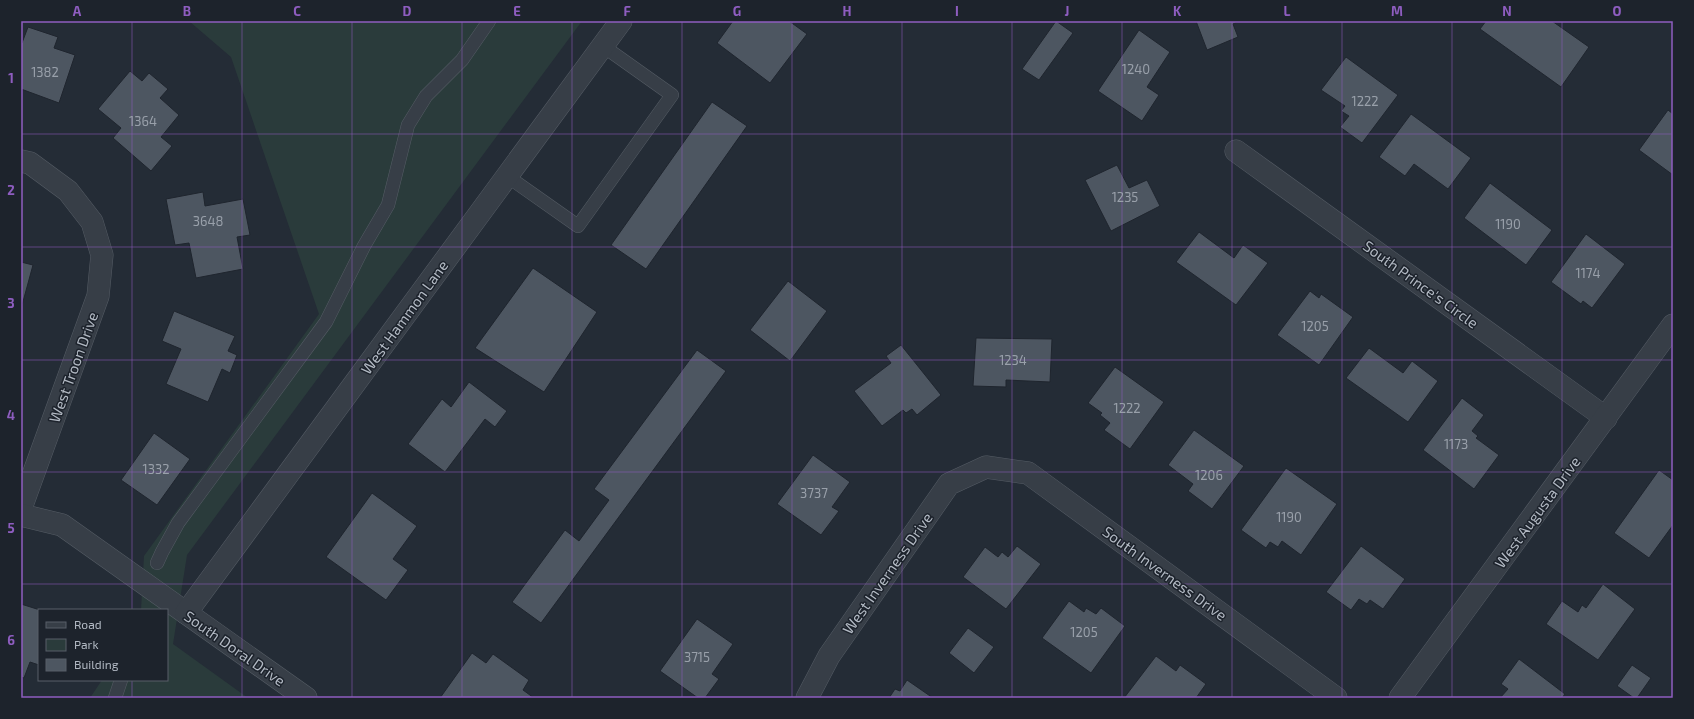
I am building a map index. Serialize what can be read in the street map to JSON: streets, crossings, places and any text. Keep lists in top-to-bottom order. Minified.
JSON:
{"streets":{"street":["South Prince's Circle","West Hammon Lane","West Troon Drive","West Augusta Drive","West Inverness Drive","South Inverness Drive","South Doral Drive"]},"crossings":[["South Prince's Circle","West Augusta Drive"],["West Hammon Lane","South Doral Drive"],["West Inverness Drive","South Inverness Drive"]],"house_numbers":["1240","1382","1222","1364","1235","3648","1190","1174","1205","1234","1222","1173","1332","1206","3737","1190","1205","3715"],"legend":["Road","Park","Building"],"grid":{"columns":["A","B","C","D","E","F","G","H","I","J","K","L","M","N","O"],"rows":["1","2","3","4","5","6"]}}
